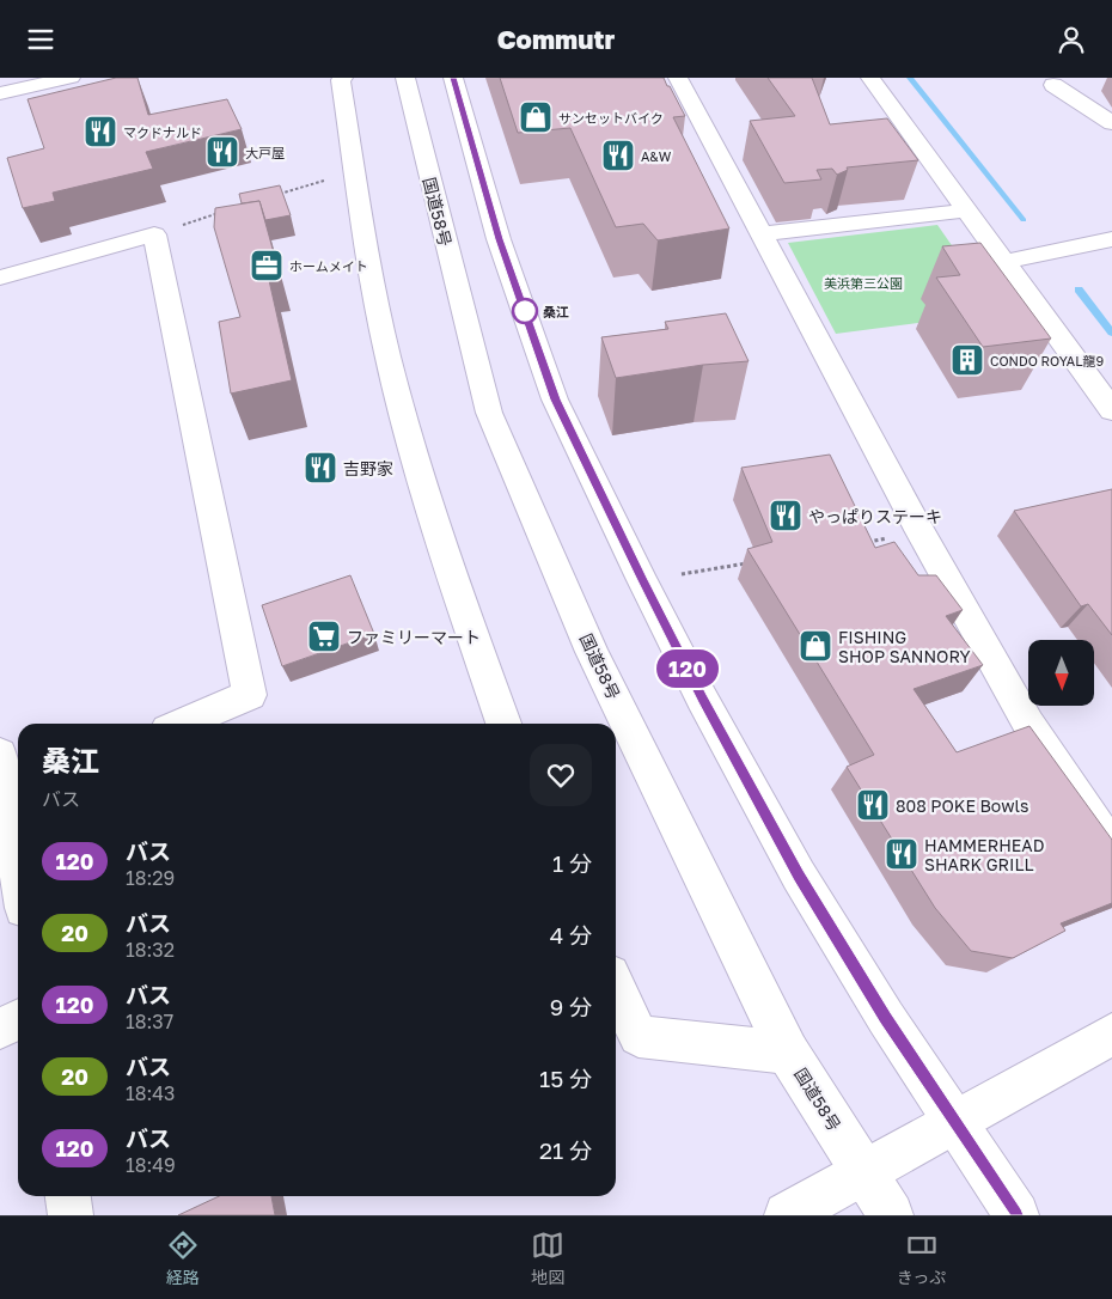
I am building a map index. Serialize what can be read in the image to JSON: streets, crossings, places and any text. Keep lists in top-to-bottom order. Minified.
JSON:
{"streets":{"main road":["国道58号"]},"parks":["美浜第三公園"],"places":{"shop":["サンセットバイク","FISHING SHOP SANNORY"],"restaurant":["マクドナルド","大戸屋","A&W","吉野家","やっぱりステーキ","808 POKE Bowls","HAMMERHEAD SHARK GRILL"],"office":["ホームメイト"],"other":["桑江"],"building":["CONDO ROYAL龍9"],"supermarket":["ファミリーマート"]},"lines":["bus line 120"],"north":"bottom","page":{"header":"Commutr","on_map":"120","heading":["桑江","バス"],"list":[{"mark":"120","name":"バス","note":"18:29","value":"1 分"},{"mark":"20","name":"バス","note":"18:32","value":"4 分"},{"mark":"120","name":"バス","note":"18:37","value":"9 分"},{"mark":"20","name":"バス","note":"18:43","value":"15 分"},{"mark":"120","name":"バス","note":"18:49","value":"21 分"}],"tabs":["経路","地図","きっぷ"]}}
